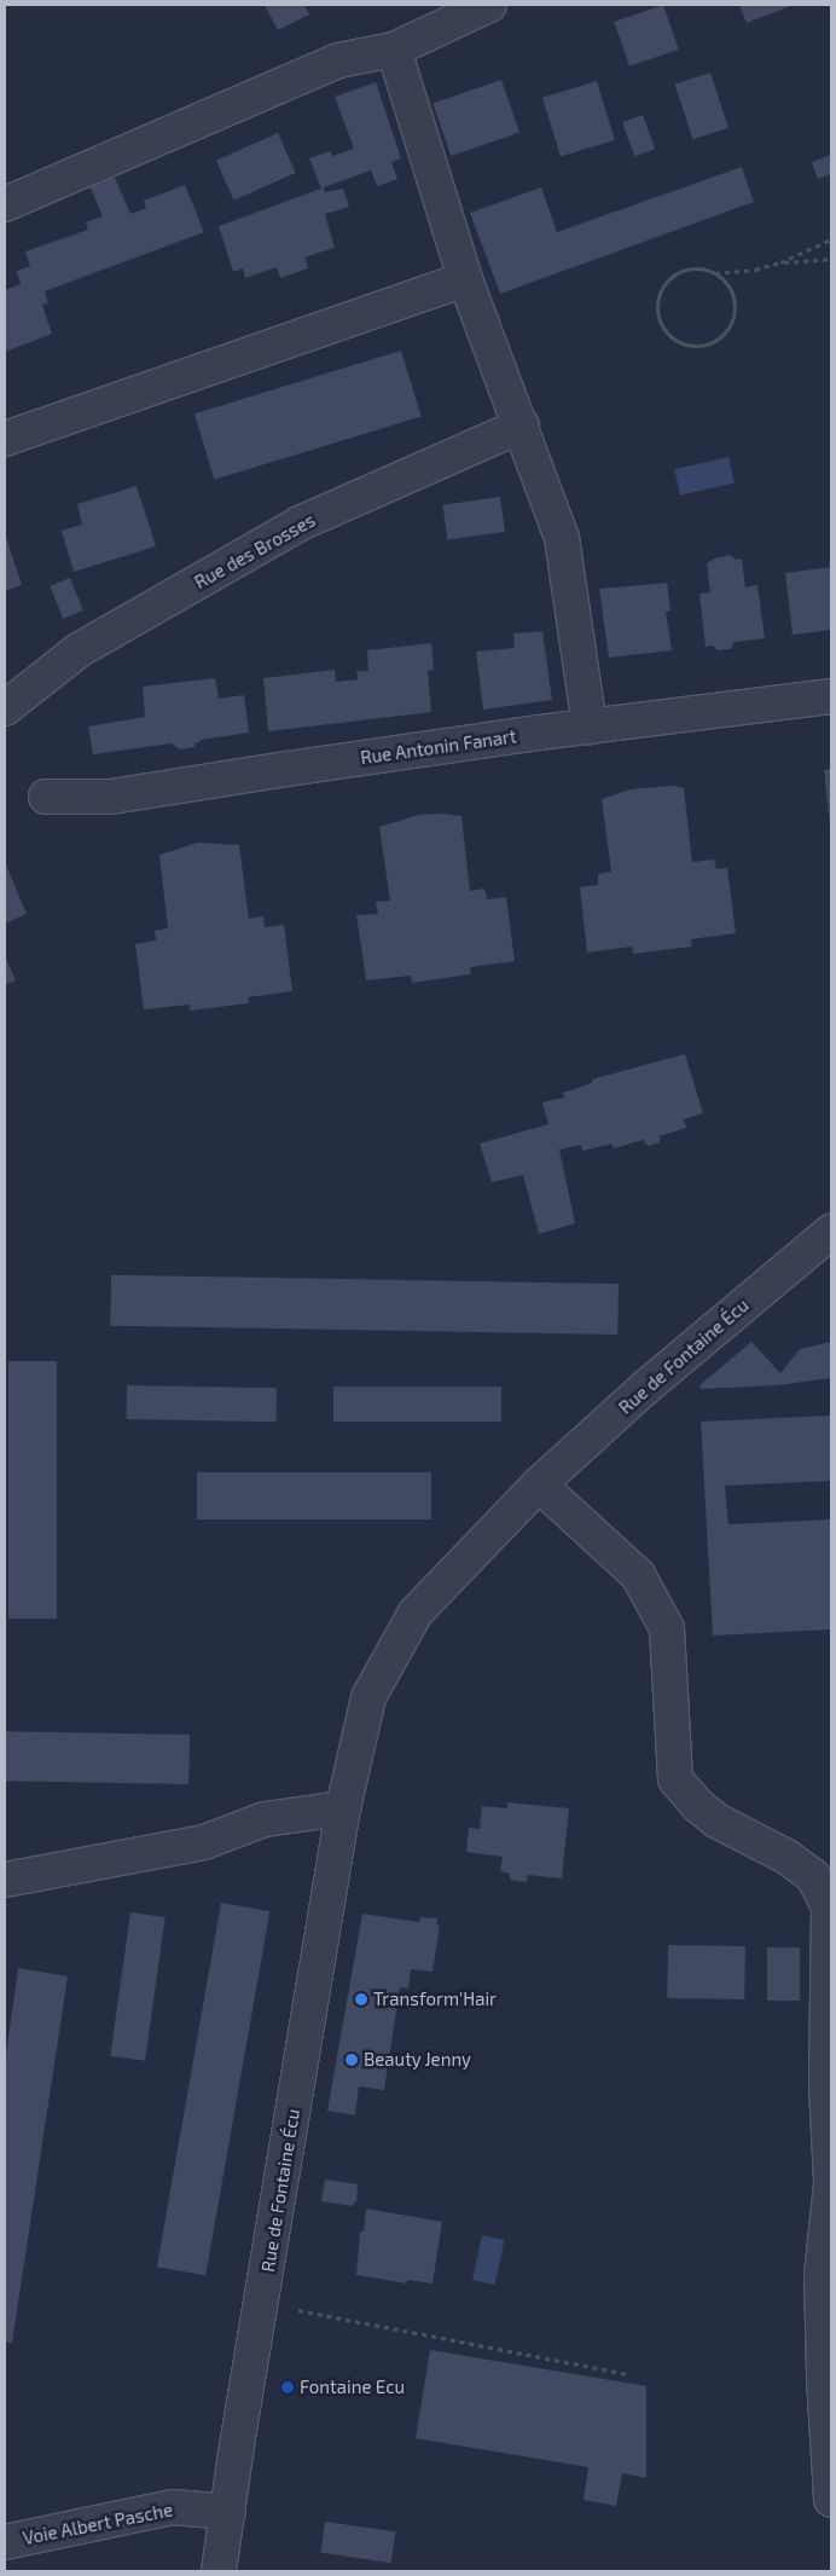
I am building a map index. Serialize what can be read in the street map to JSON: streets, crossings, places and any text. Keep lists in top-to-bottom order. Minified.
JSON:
{"streets":{"street":["Rue des Brosses","Rue Antonin Fanart","Rue de Fontaine Écu","Voie Albert Pasche"]},"crossings":[["Rue de Fontaine Écu","Voie Albert Pasche"]],"places":["Transform'Hair","Beauty Jenny","Fontaine Ecu"]}
